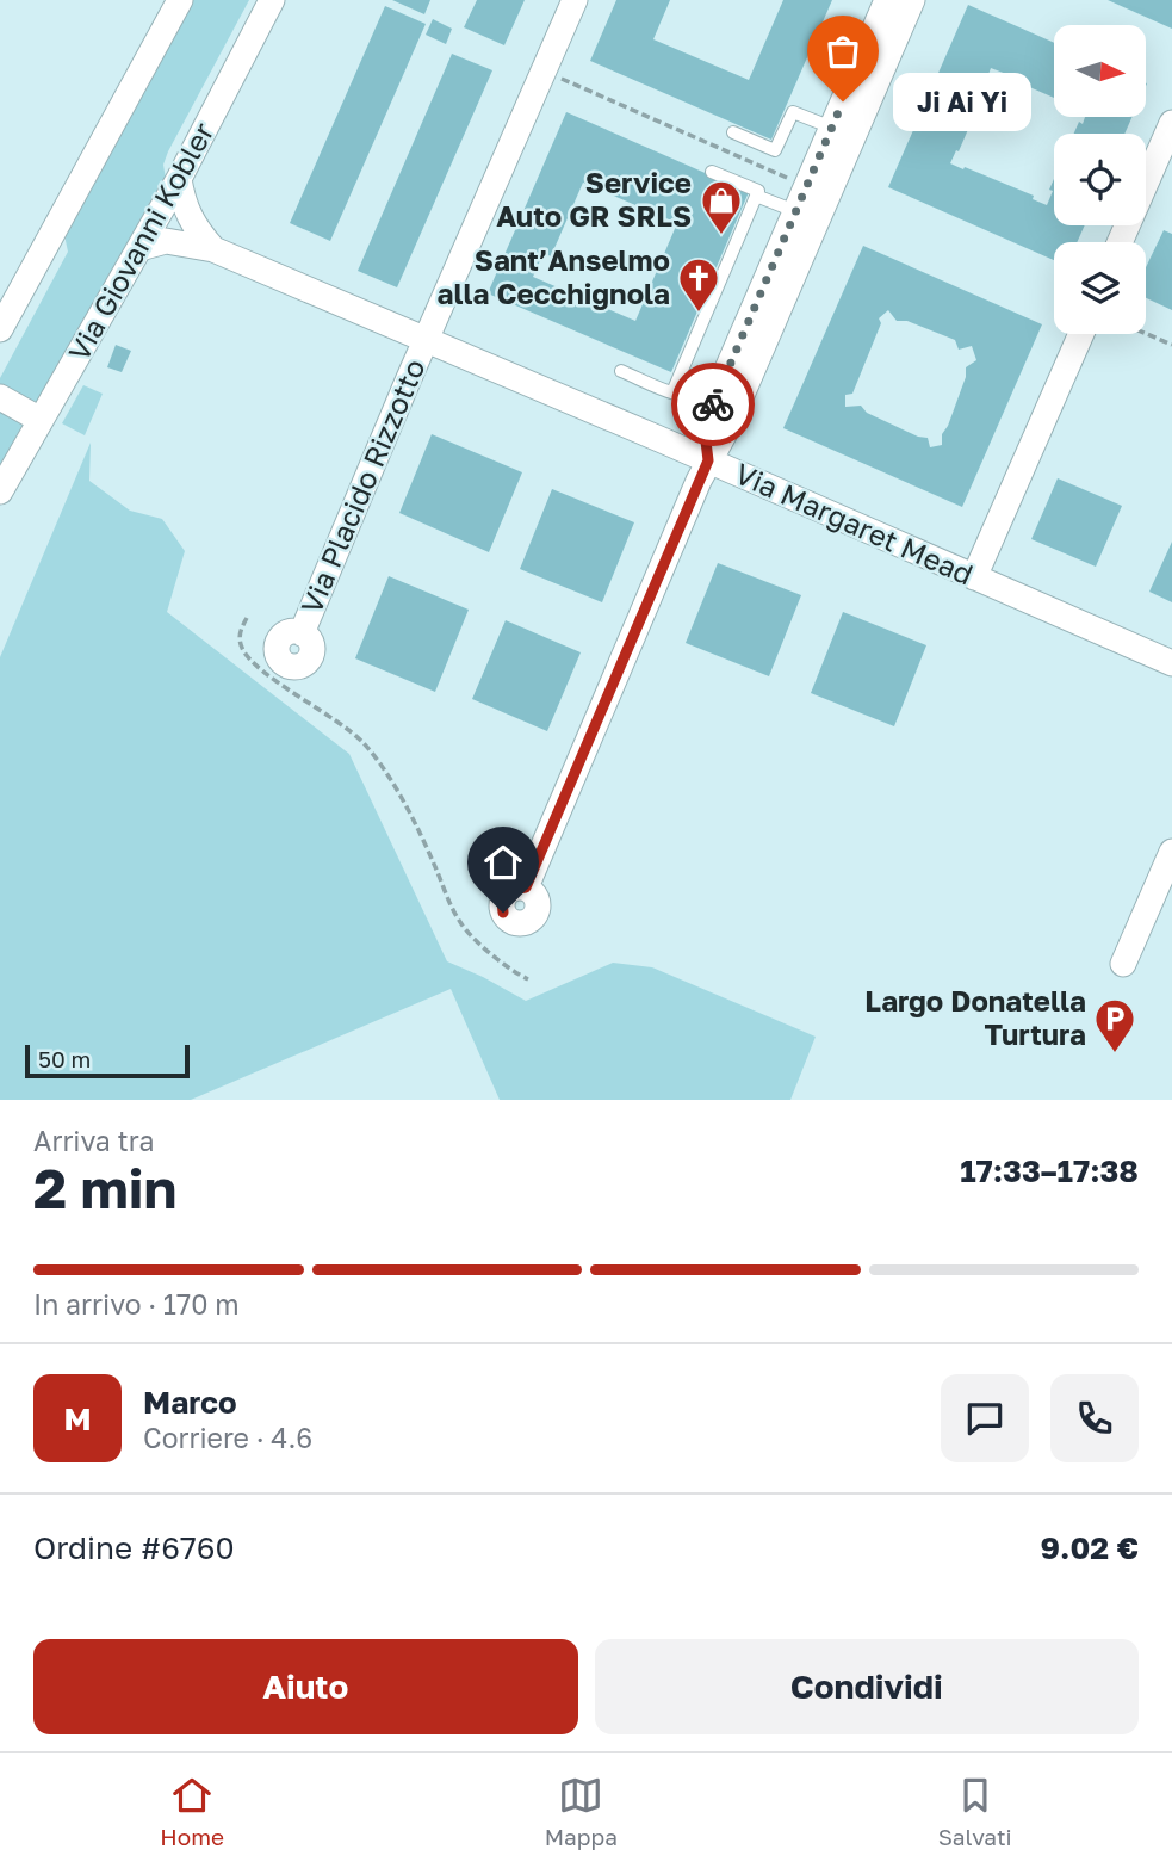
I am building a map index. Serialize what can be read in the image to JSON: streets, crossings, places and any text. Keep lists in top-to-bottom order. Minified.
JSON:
{"streets":{"street":["Via Giovanni Kobler","Via Placido Rizzotto","Via Margaret Mead"]},"crossings":[["Via Giovanni Kobler","Via Margaret Mead"],["Via Placido Rizzotto","Via Margaret Mead"]],"places":{"other":["Ji Ai Yi"],"shop":["Service Auto GR SRLS"],"church":["Sant’Anselmo alla Cecchignola"],"parking":["Largo Donatella Turtura"]},"scale_bar":"50 m","north":"right","page":{"bubble":"Ji Ai Yi","scale":"50 m","heading":["2 min","Arriva tra","17:33–17:38"],"panel":["Marco","Corriere · 4.6","Ordine #6760","9.02 €"],"bar":"In arrivo · 170 m","round":"M","buttons":["Aiuto","Condividi"],"tabs":["Home","Mappa","Salvati"]}}
